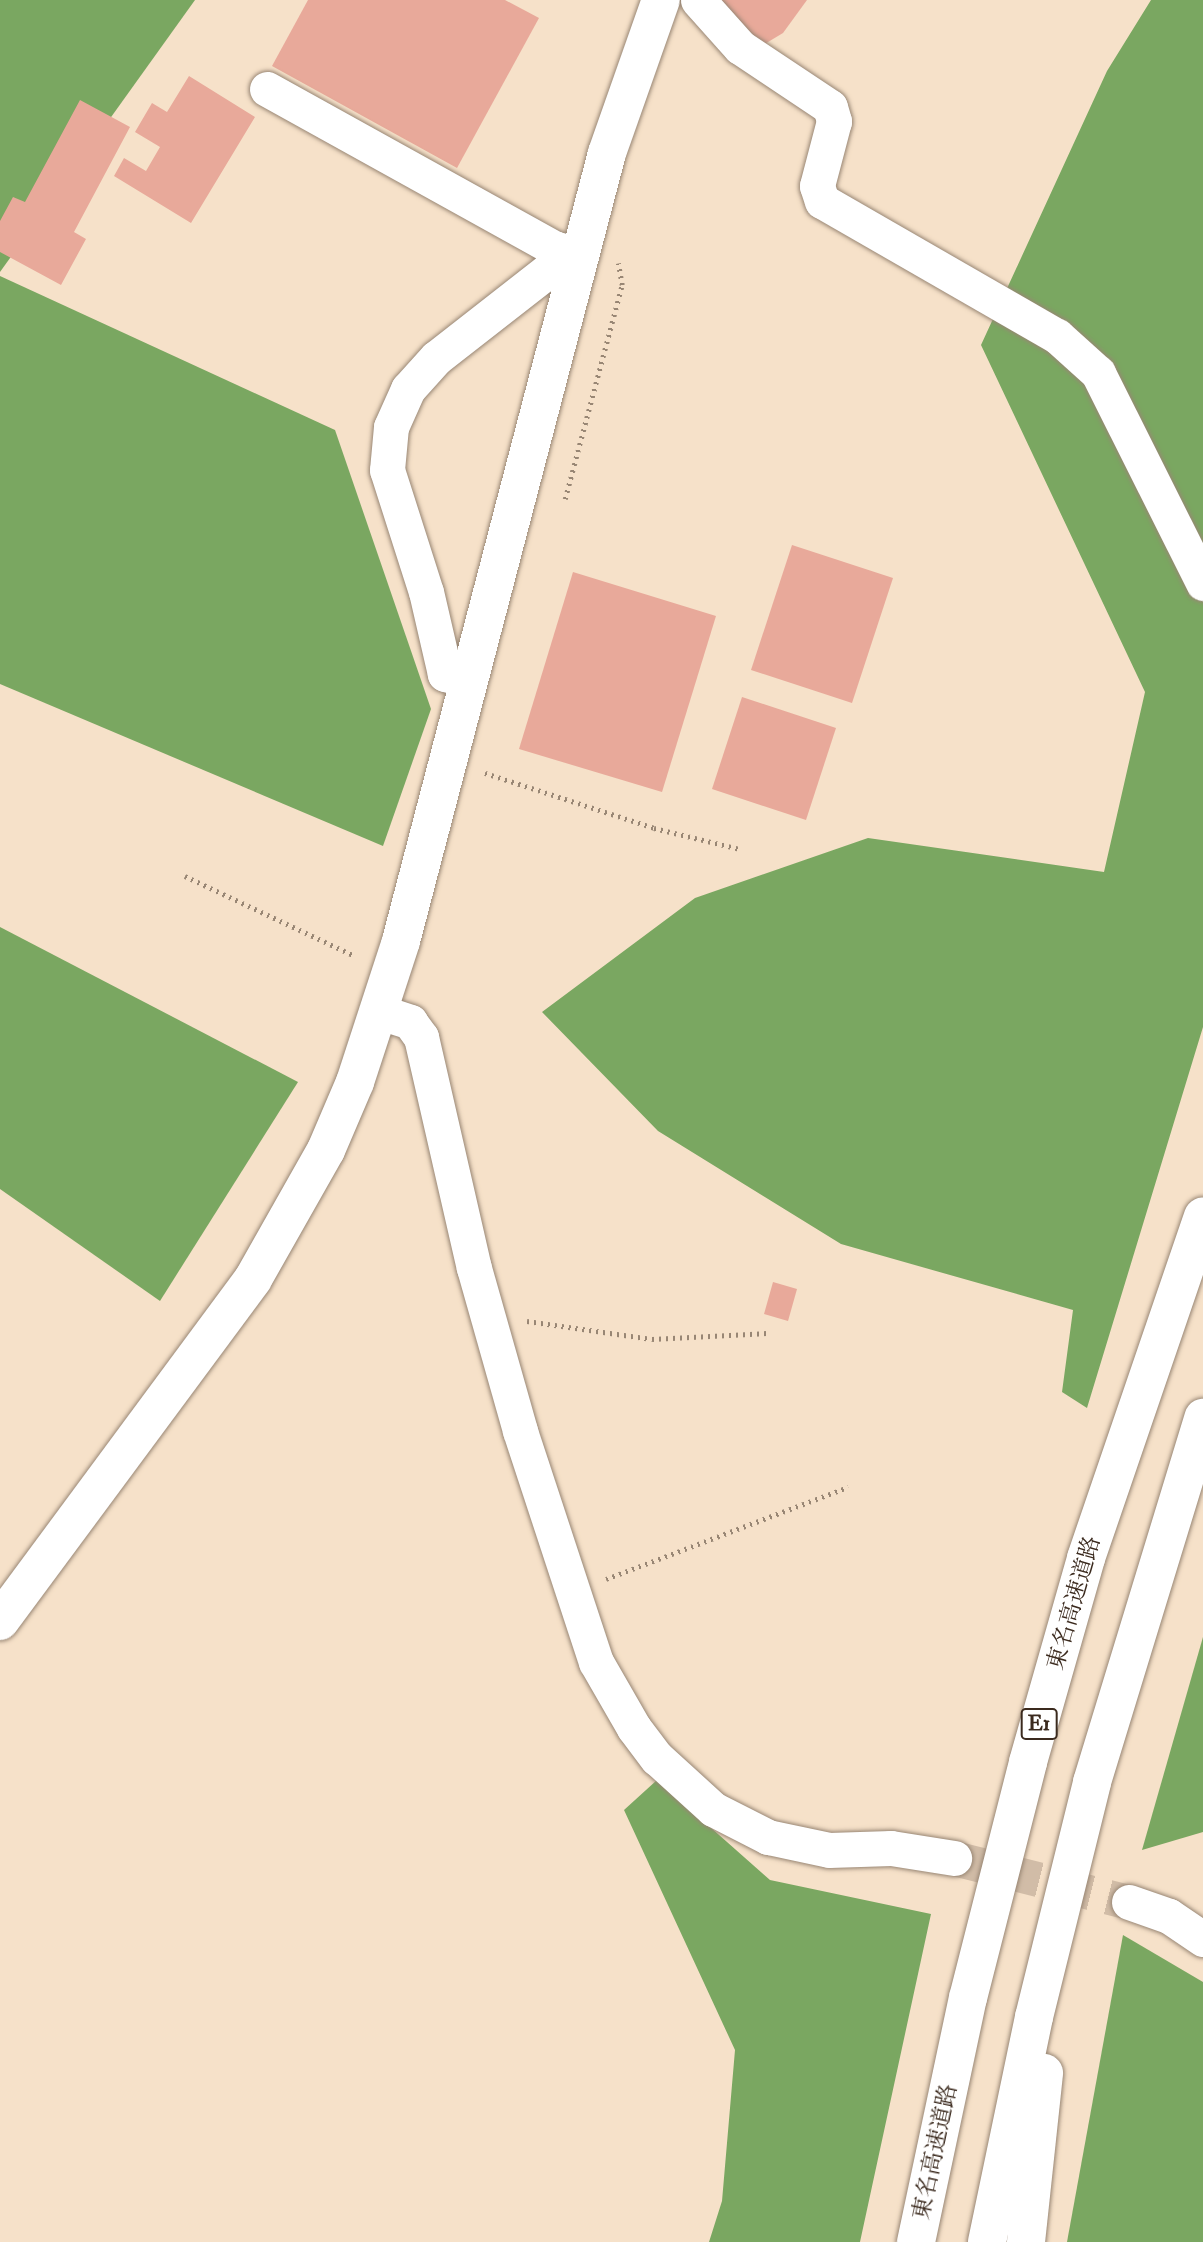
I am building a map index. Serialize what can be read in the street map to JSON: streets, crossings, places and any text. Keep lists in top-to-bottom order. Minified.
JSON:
{"streets":{"main road":["東名高速道路","E1"]}}
